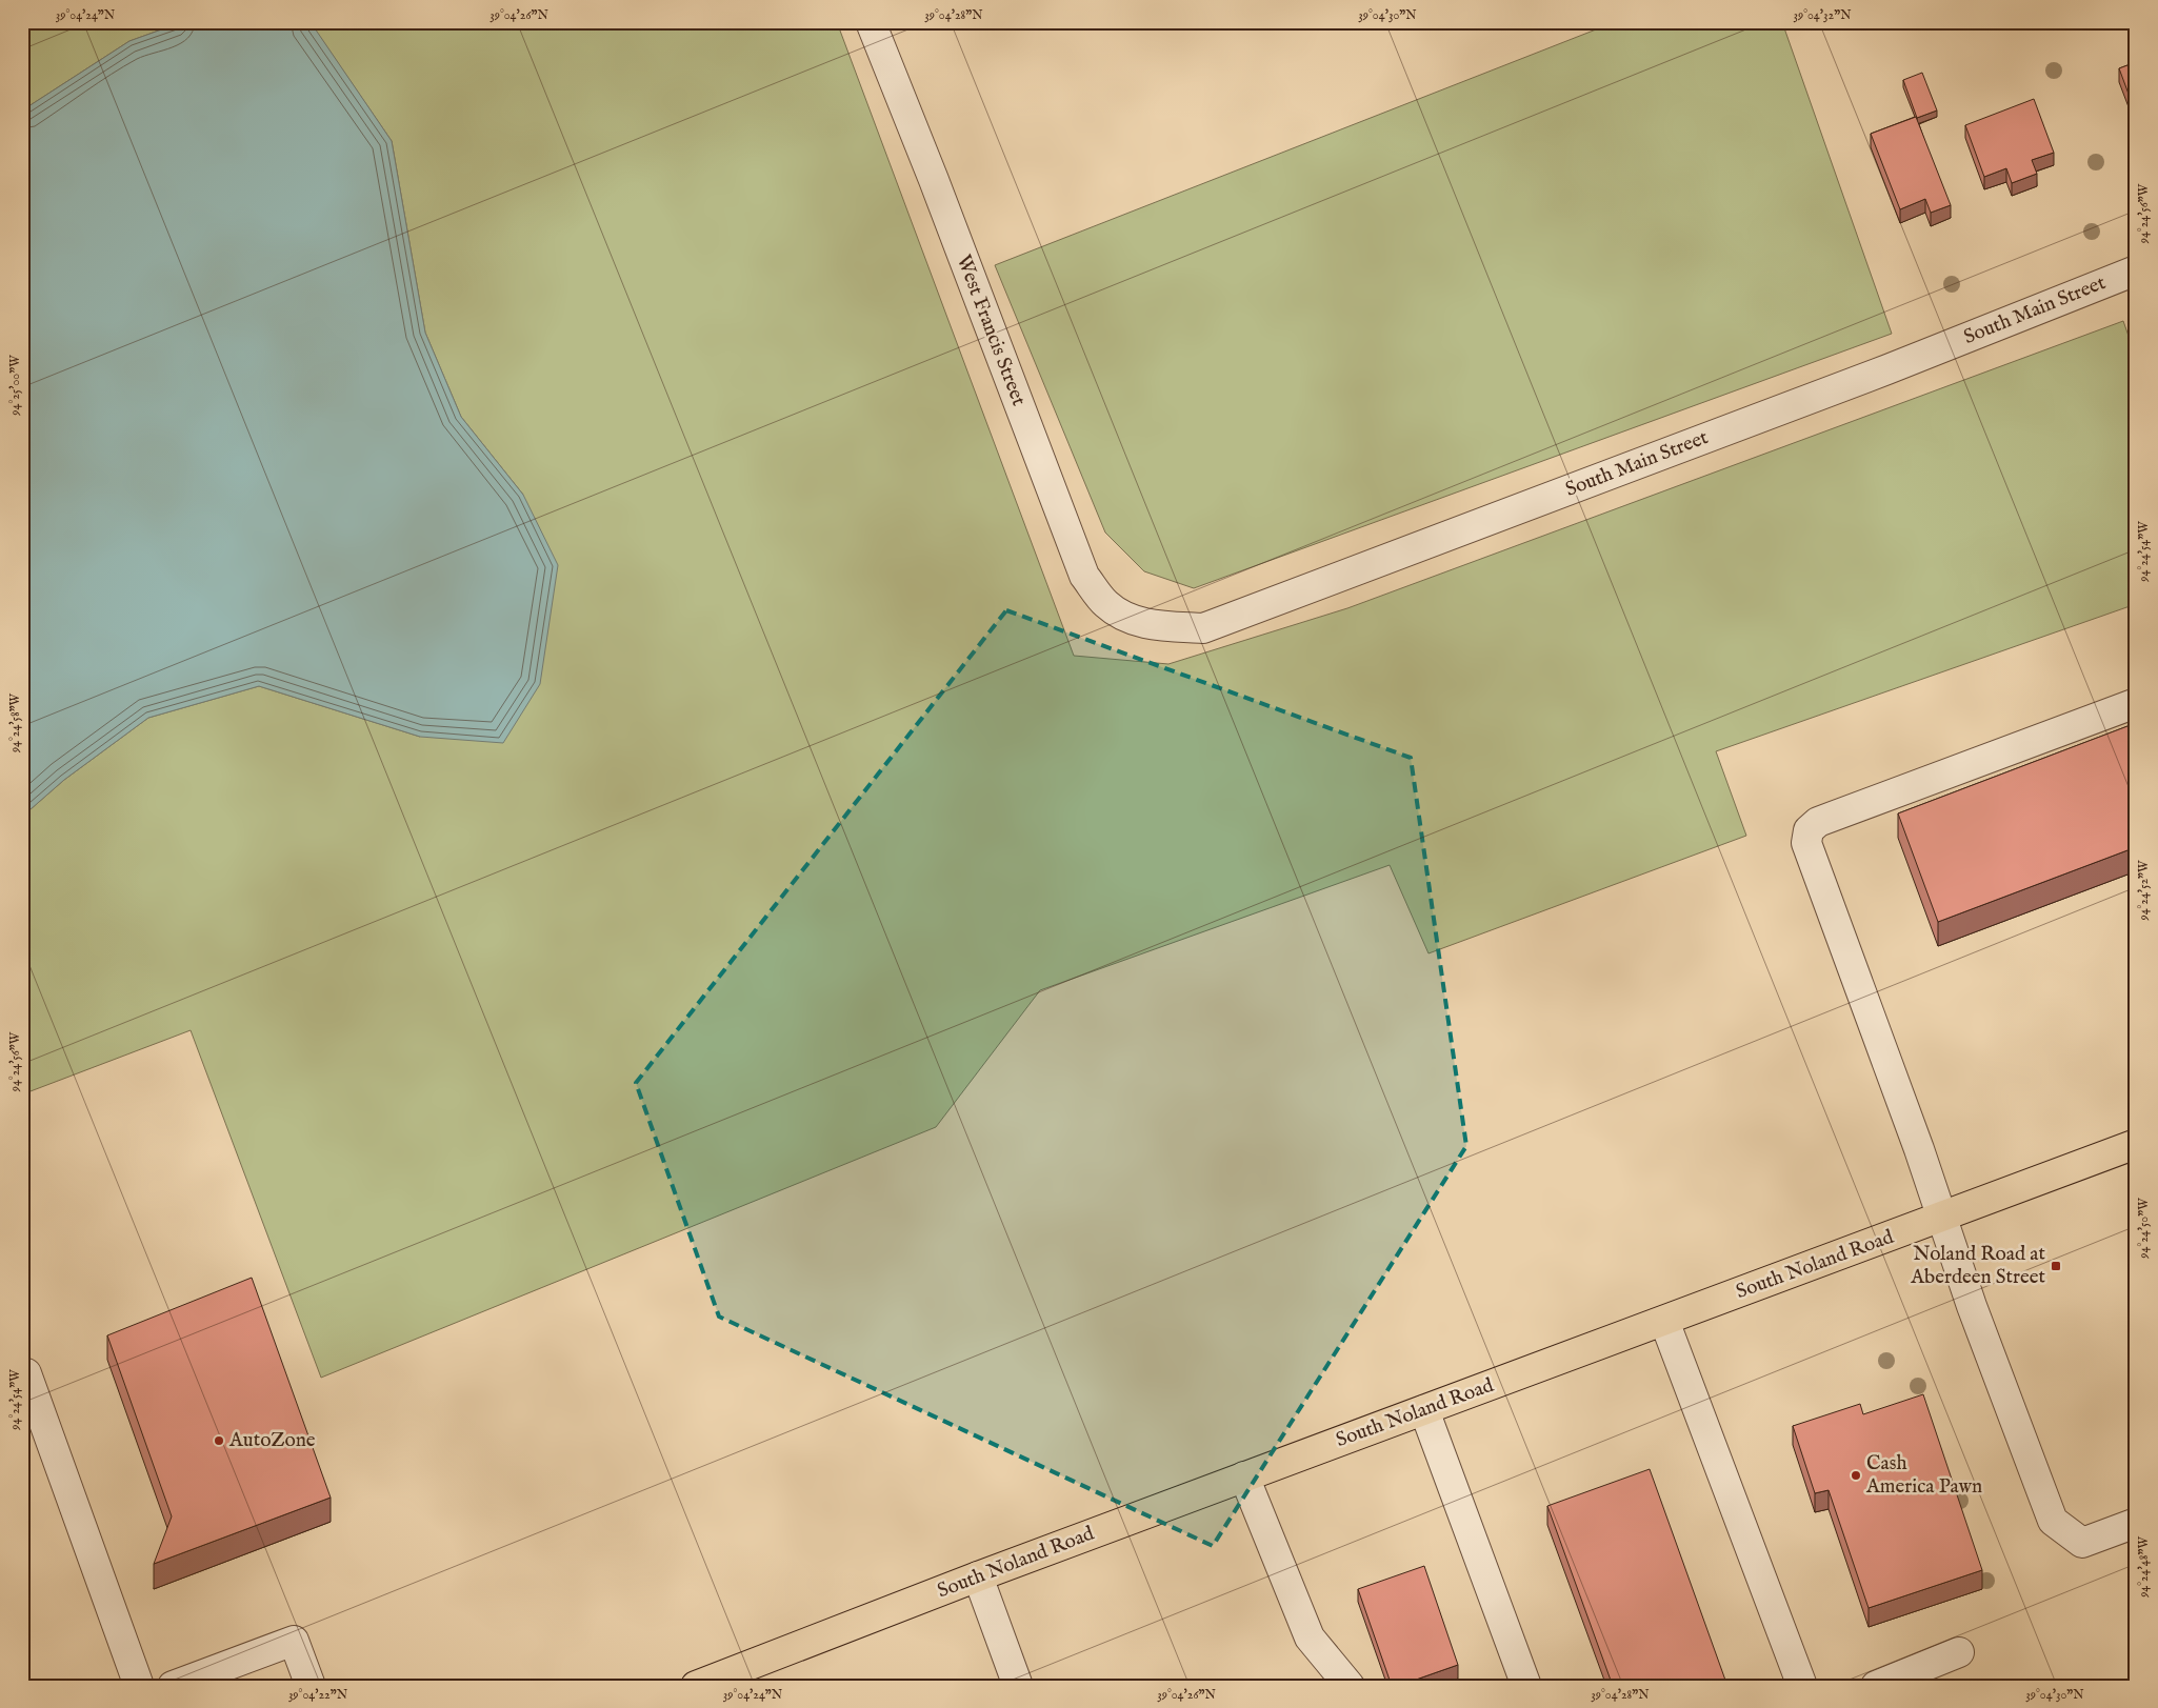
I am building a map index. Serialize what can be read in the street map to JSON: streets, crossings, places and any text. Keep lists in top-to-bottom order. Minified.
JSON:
{"streets":{"main road":["South Noland Road"],"street":["South Main Street","West Francis Street"]},"crossings":[["South Main Street","West Francis Street"]],"places":{"transit":["Noland Road at Aberdeen Street"],"other":["AutoZone","Cash America Pawn"]},"coordinates":["39°04'24\"N","39°04'26\"N","39°04'28\"N","39°04'30\"N","39°04'32\"N","94°24'56\"W","94°25'00\"W","94°24'54\"W","94°24'58\"W","94°24'52\"W","94°24'50\"W","94°24'48\"W","39°04'22\"N"]}
